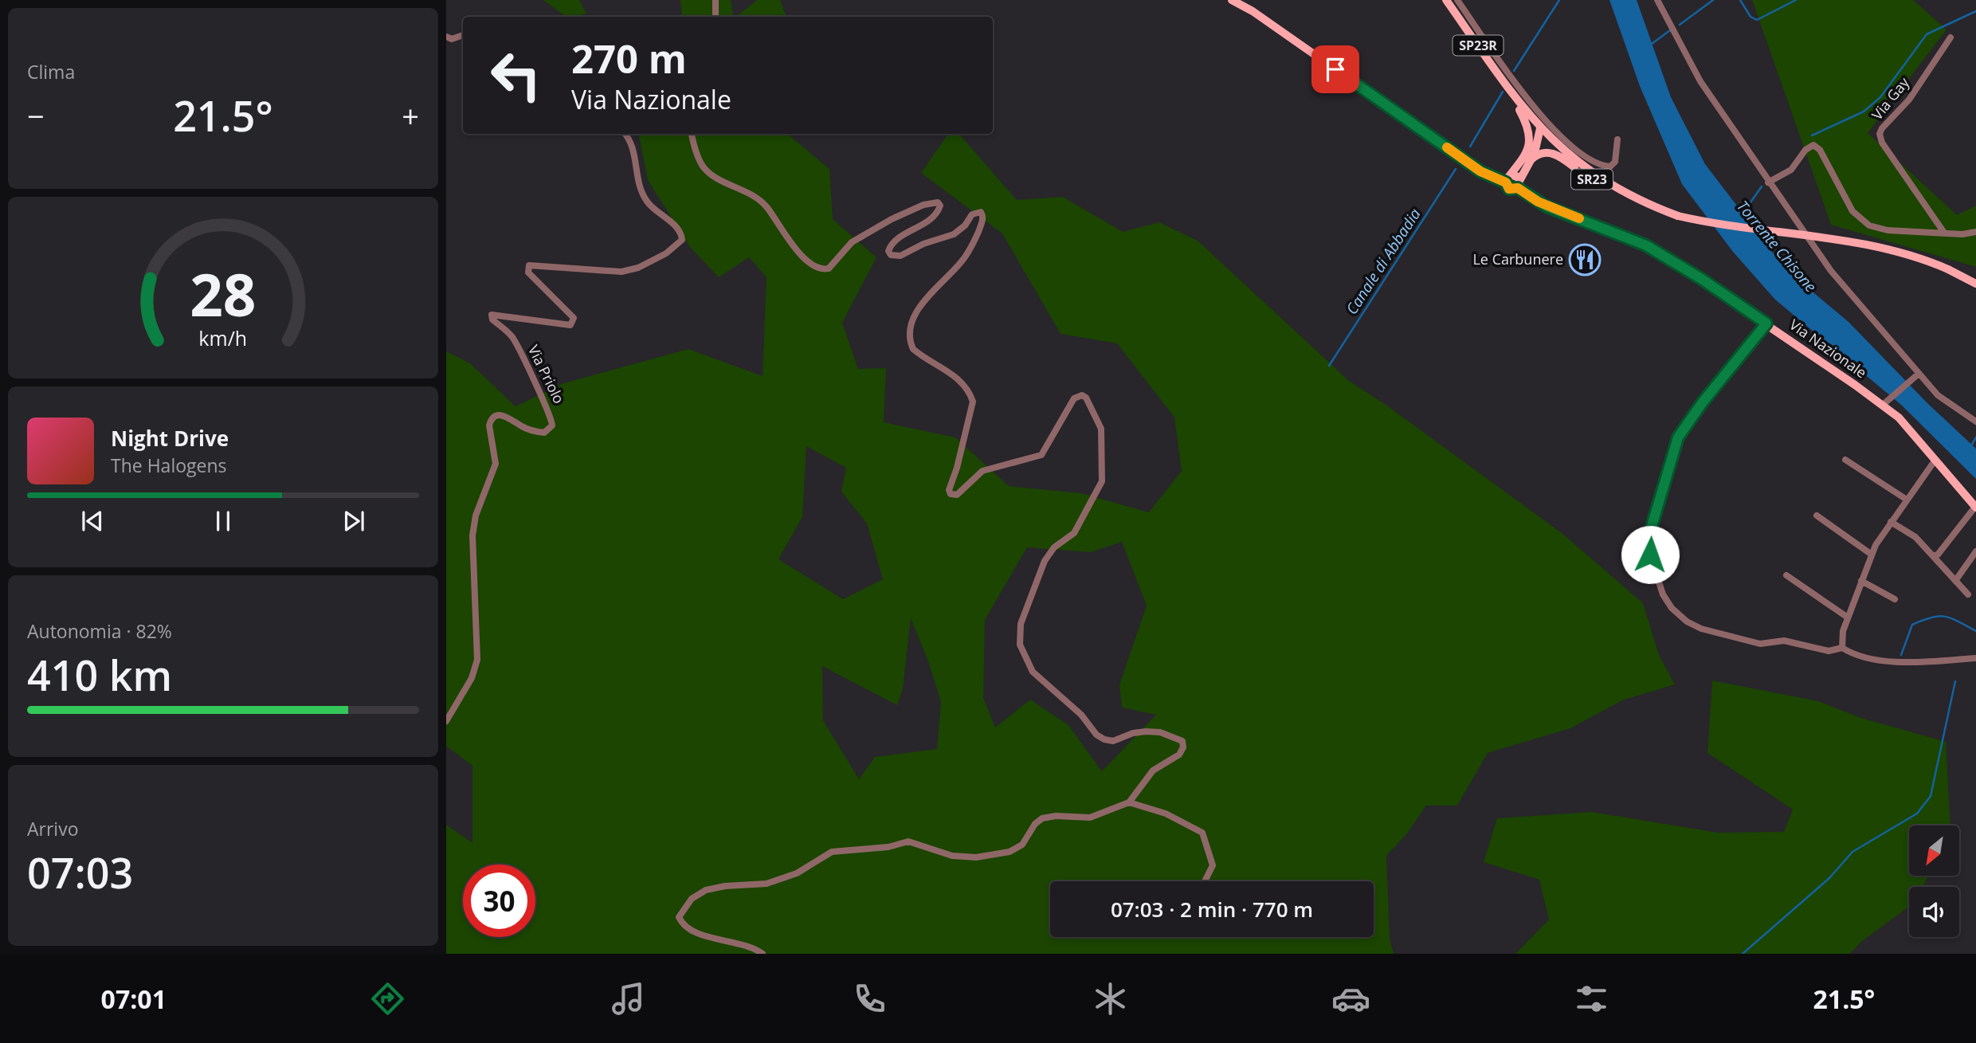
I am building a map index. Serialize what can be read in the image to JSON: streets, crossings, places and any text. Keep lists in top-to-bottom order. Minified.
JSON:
{"streets":{"main road":["SP23R","SR23","Via Nazionale"],"street":["Via Gay","Via Priolo"]},"crossings":[["SP23R","SR23"]],"water":["Torrente Chisone","Canale di Abbadia"],"places":{"restaurant":["Le Carbunere"]},"north":"bottom left","page":{"tile":["Clima",["Autonomia · 82%","410 km"],["Arrivo","07:03"]],"turn":["270 m","Via Nazionale"],"heat":["−","21.5°","+"],"song":["Night Drive","The Halogens"],"limit":"30","trip":"07:03 · 2 min · 770 m","tabs":["07:01","21.5°"],"gauge":["28","km/h"]}}
